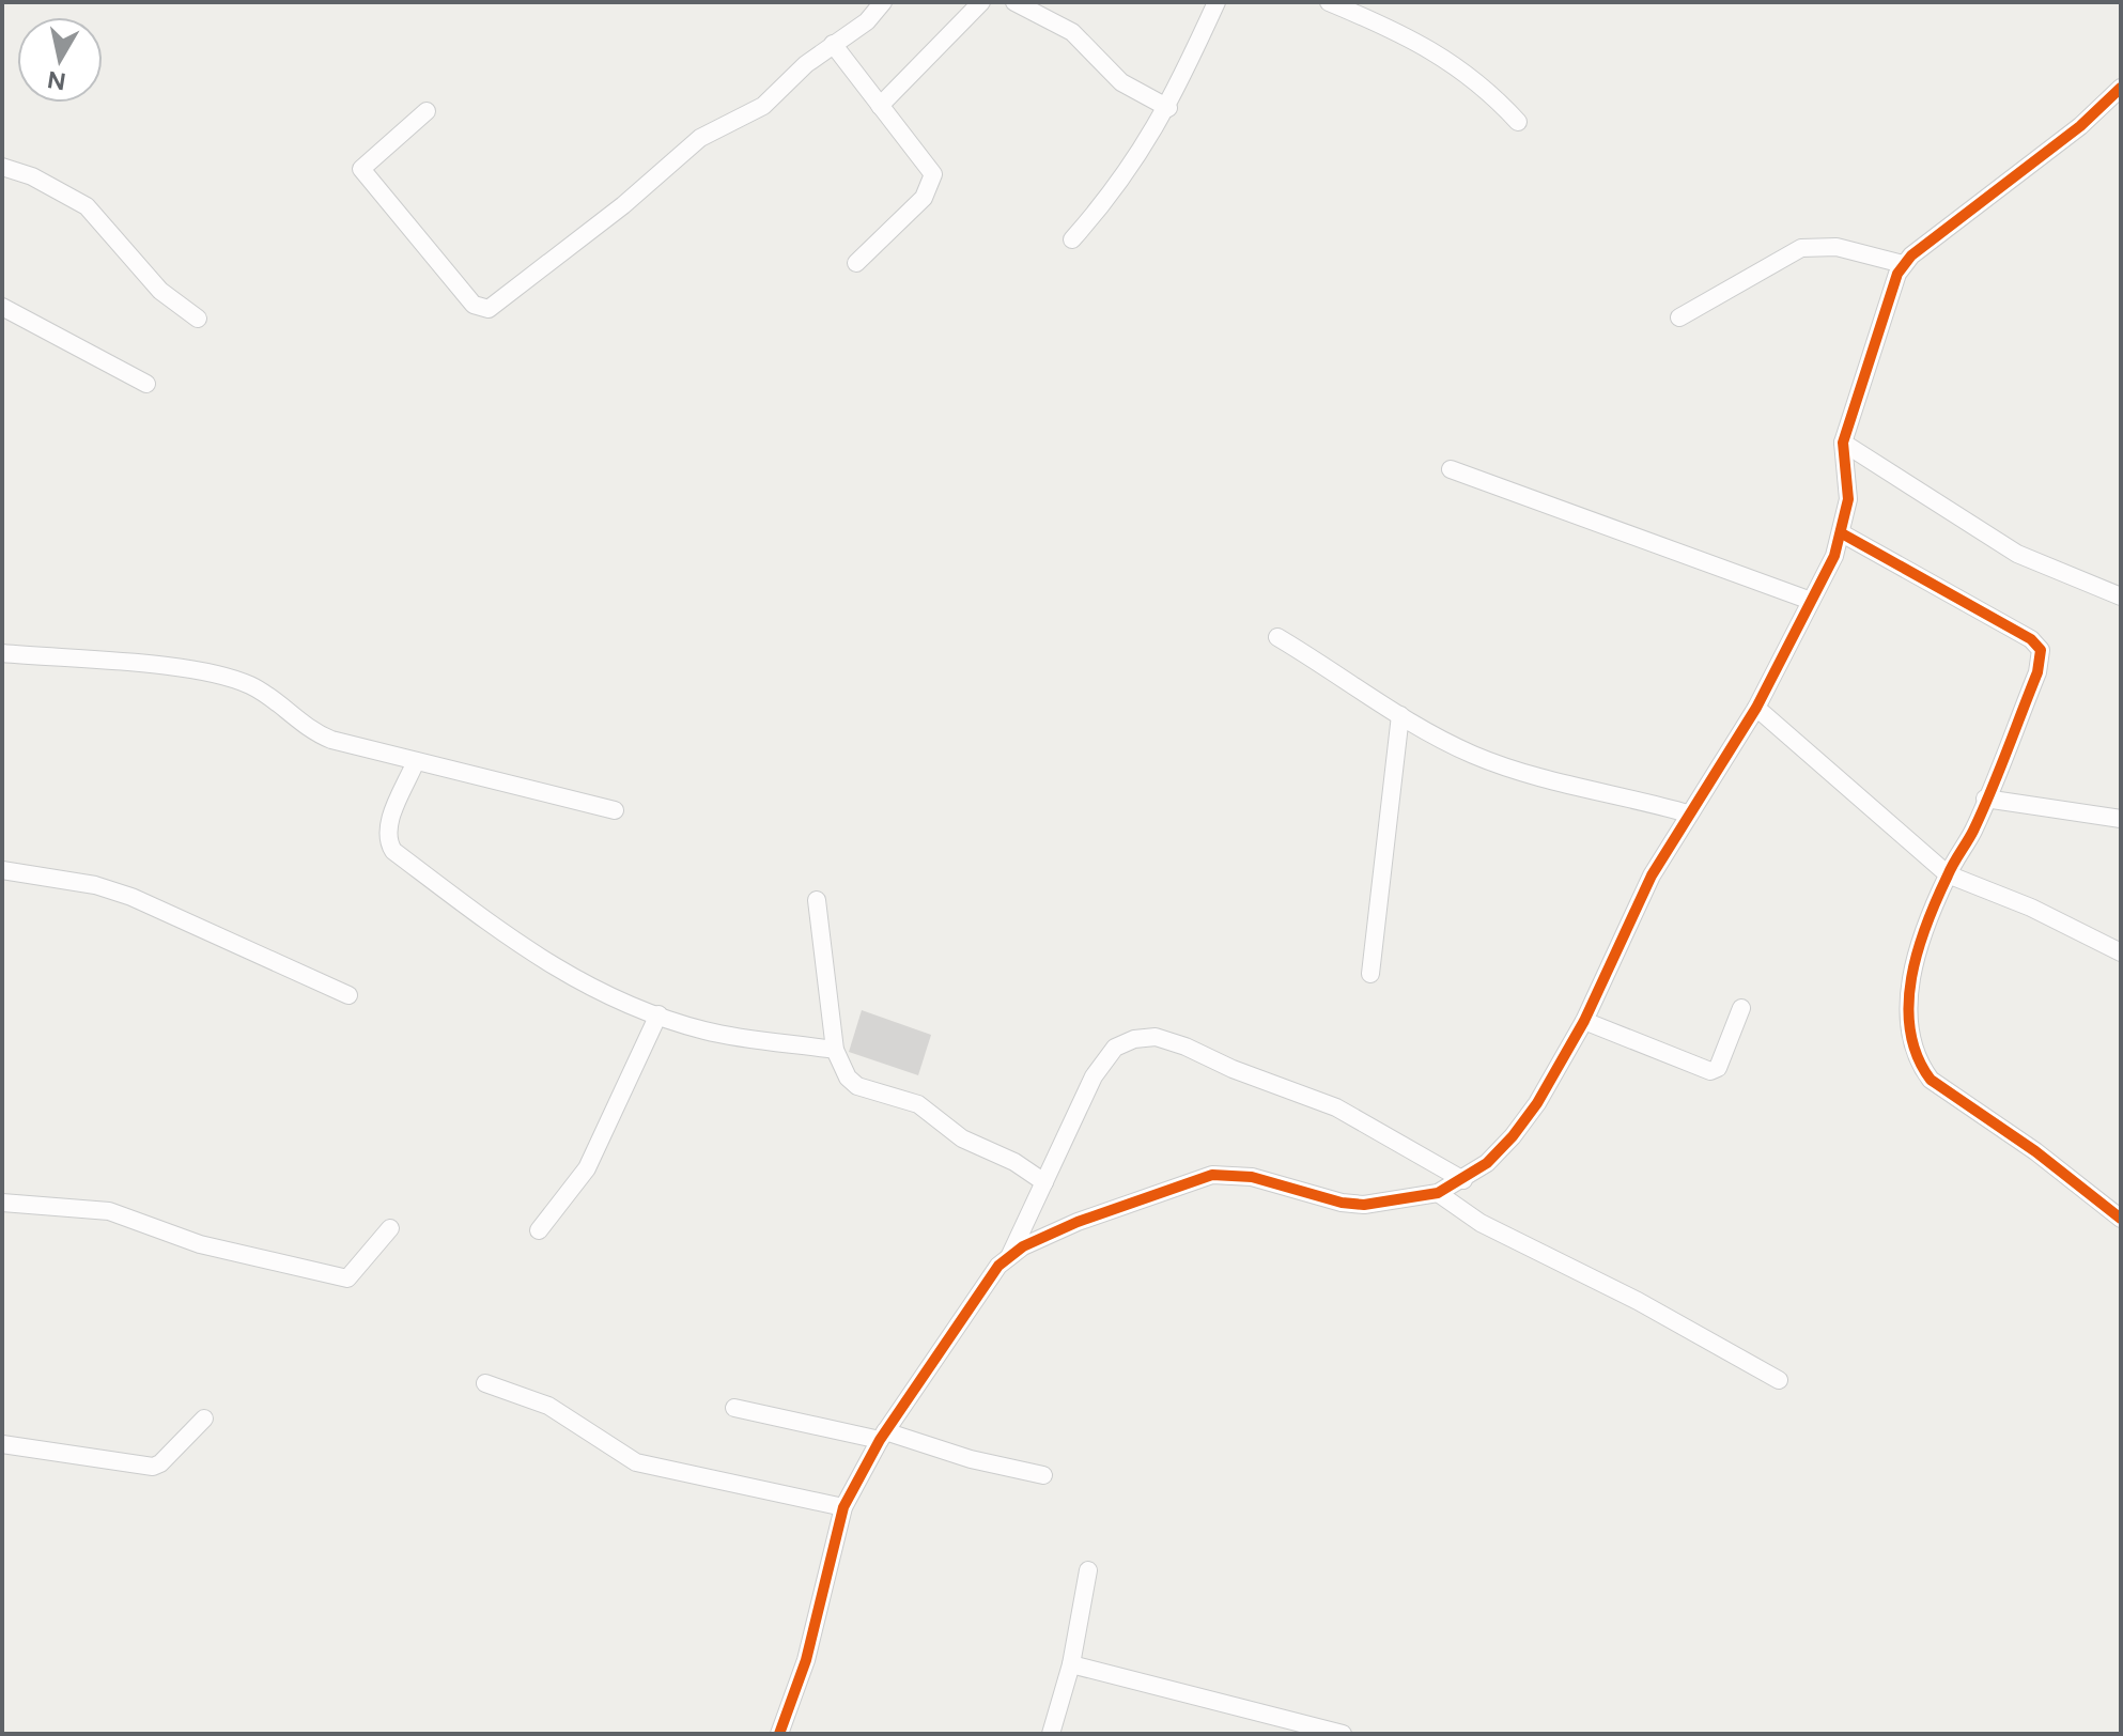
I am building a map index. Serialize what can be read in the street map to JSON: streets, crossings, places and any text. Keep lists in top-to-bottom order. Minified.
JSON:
{"north":"bottom"}
